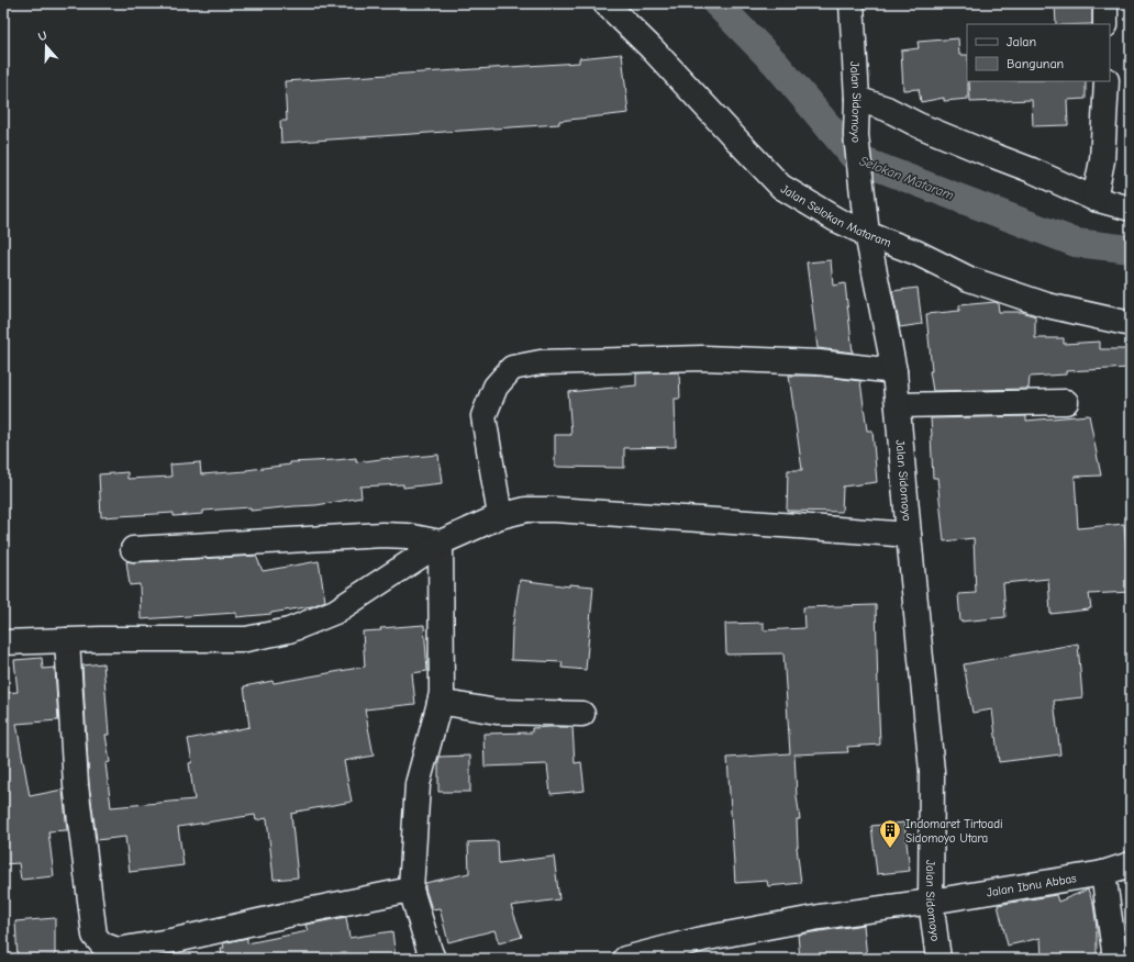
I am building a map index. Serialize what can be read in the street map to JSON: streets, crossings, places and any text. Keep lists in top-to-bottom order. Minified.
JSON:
{"streets":{"street":["Jalan Sidomoyo","Jalan Selokan Mataram","Jalan Ibnu Abbas"]},"crossings":[["Jalan Sidomoyo","Jalan Selokan Mataram"],["Jalan Sidomoyo","Jalan Ibnu Abbas"]],"water":["Selokan Mataram"],"places":{"building":["Indomaret Tirtoadi Sidomoyo Utara"]},"legend":["Jalan","Bangunan"],"north":"top"}
